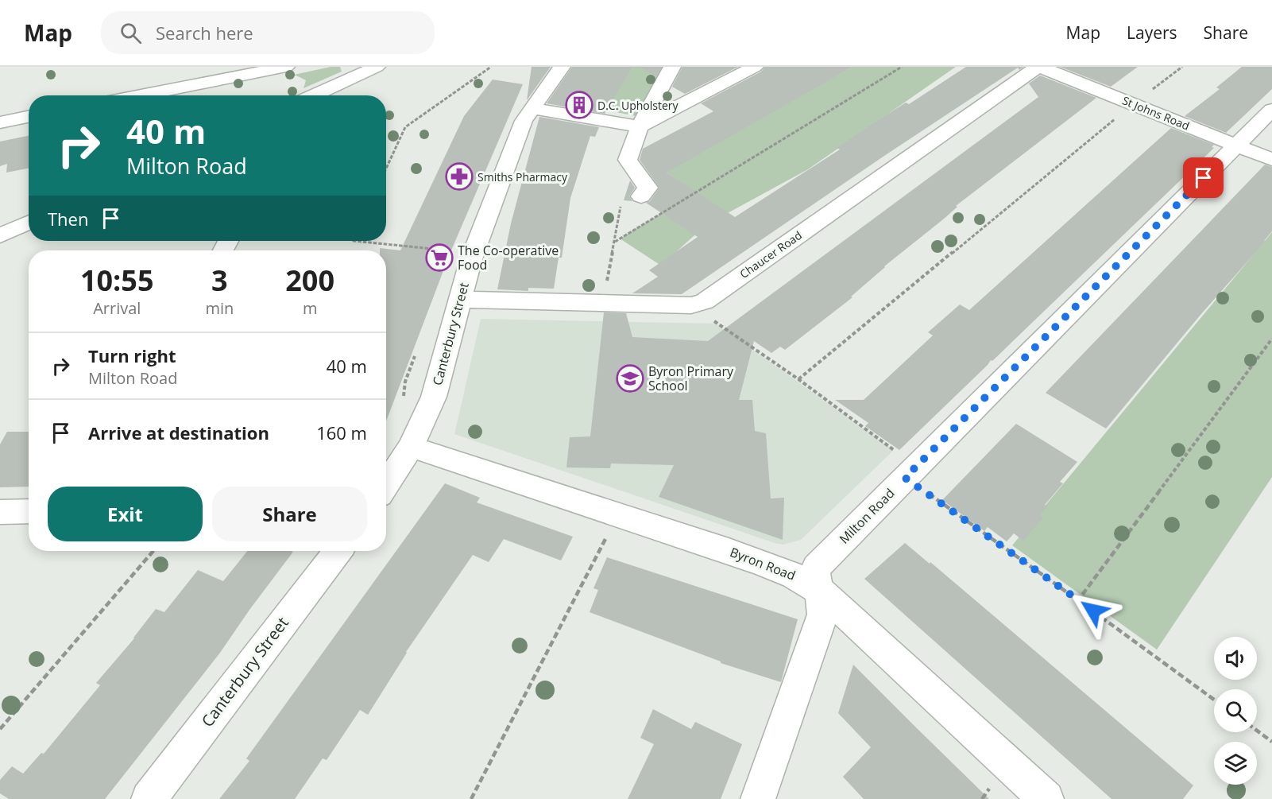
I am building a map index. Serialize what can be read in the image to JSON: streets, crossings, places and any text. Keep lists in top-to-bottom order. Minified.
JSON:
{"streets":{"street":["St Johns Road","Chaucer Road","Canterbury Street","Milton Road","Byron Road"]},"crossings":[["St Johns Road","Chaucer Road"],["St Johns Road","Milton Road"],["Chaucer Road","Canterbury Street"],["Canterbury Street","Byron Road"],["Milton Road","Byron Road"]],"places":{"building":["D.C. Upholstery"],"pharmacy":["Smiths Pharmacy"],"supermarket":["The Co-operative Food"],"school or university":["Byron Primary School"]},"page":{"header":"Map","search":"Search here","nav":["Map","Layers","Share"],"turn":["40 m","Milton Road"],"then":"Then","eta":["10:55","Arrival","3","min","200","m"],"list":[{"name":"Turn right","note":"Milton Road","value":"40 m"},{"name":"Arrive at destination","value":"160 m"}],"buttons":["Exit","Share"]}}
